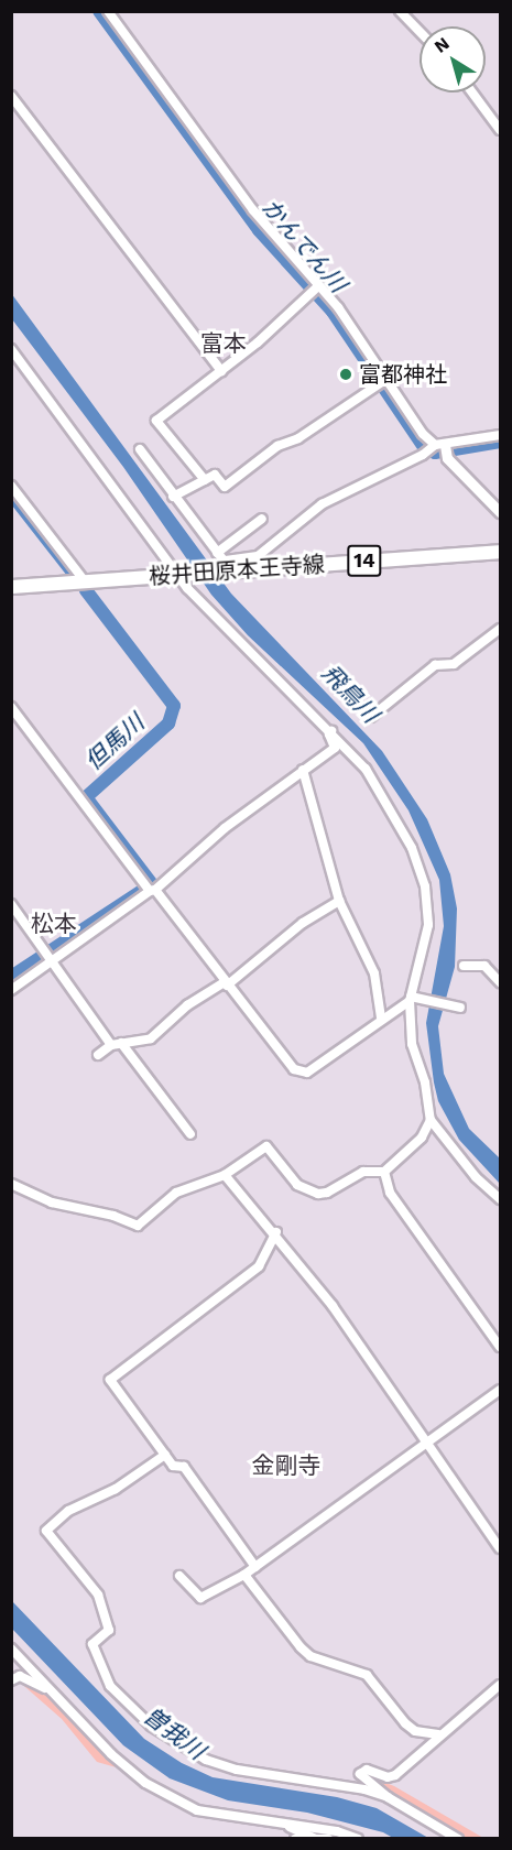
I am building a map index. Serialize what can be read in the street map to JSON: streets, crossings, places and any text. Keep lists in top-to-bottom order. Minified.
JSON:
{"streets":{"main road":["14","桜井田原本王寺線"]},"districts":["富本","松本","金剛寺"],"water":["かんでん川","飛鳥川","但馬川","曽我川"],"places":["富都神社"],"north":"top left"}
